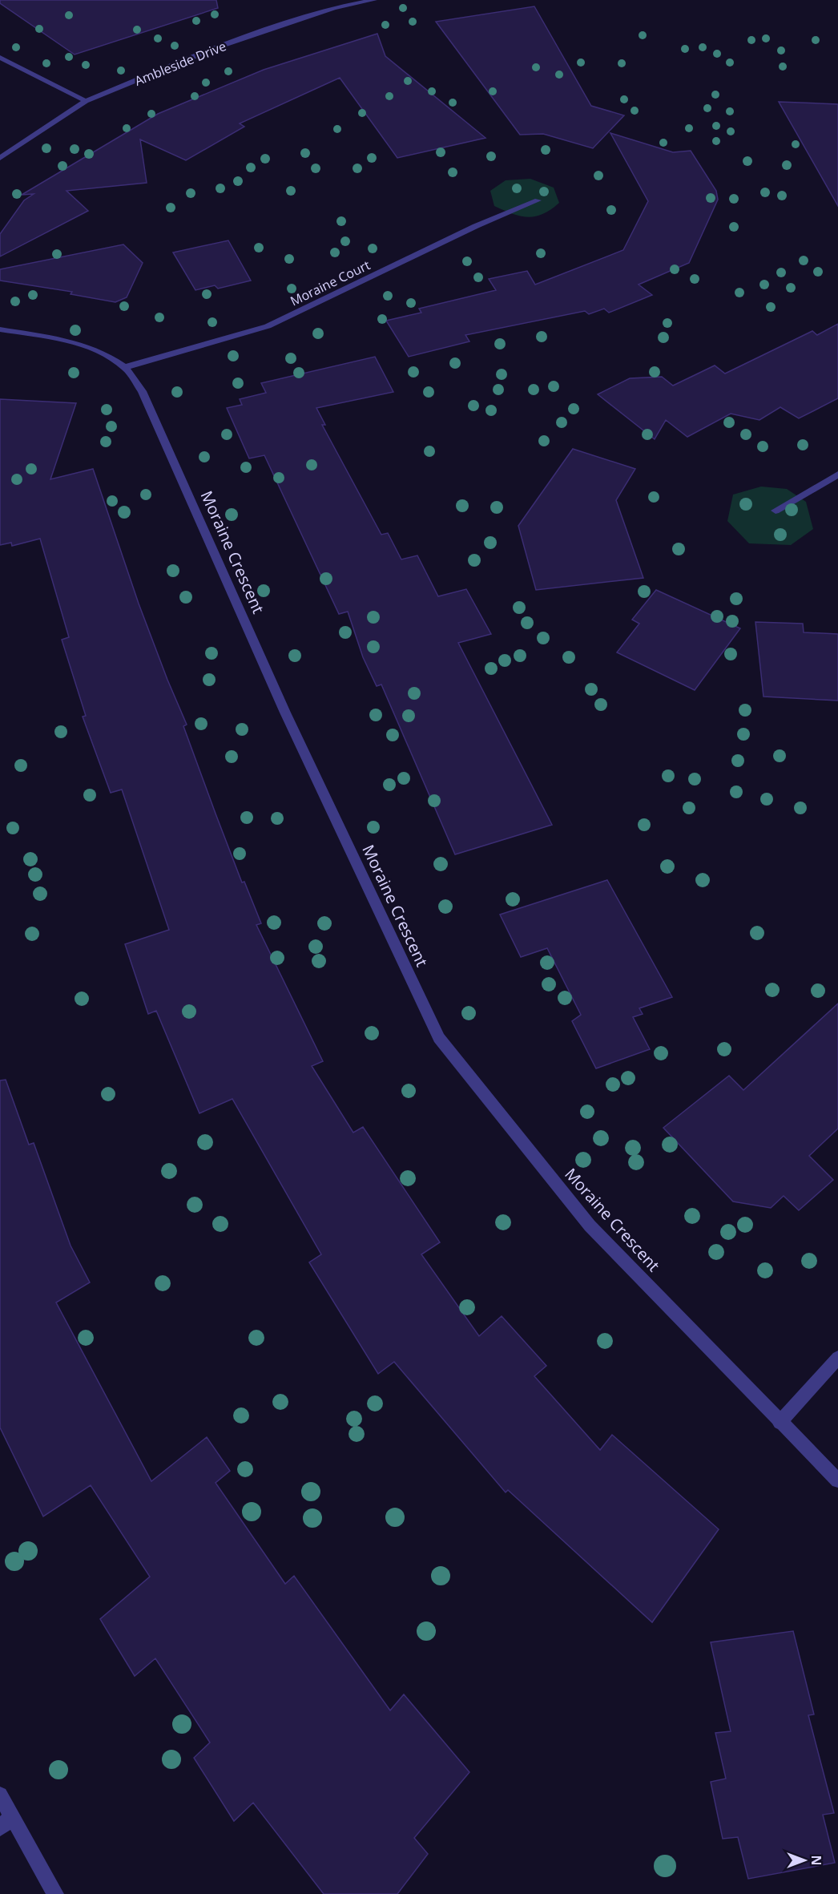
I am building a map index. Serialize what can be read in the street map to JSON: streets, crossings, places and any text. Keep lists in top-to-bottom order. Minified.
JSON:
{"streets":{"street":["Ambleside Drive","Moraine Court","Moraine Crescent"]},"crossings":[["Moraine Court","Moraine Crescent"]],"north":"right"}
